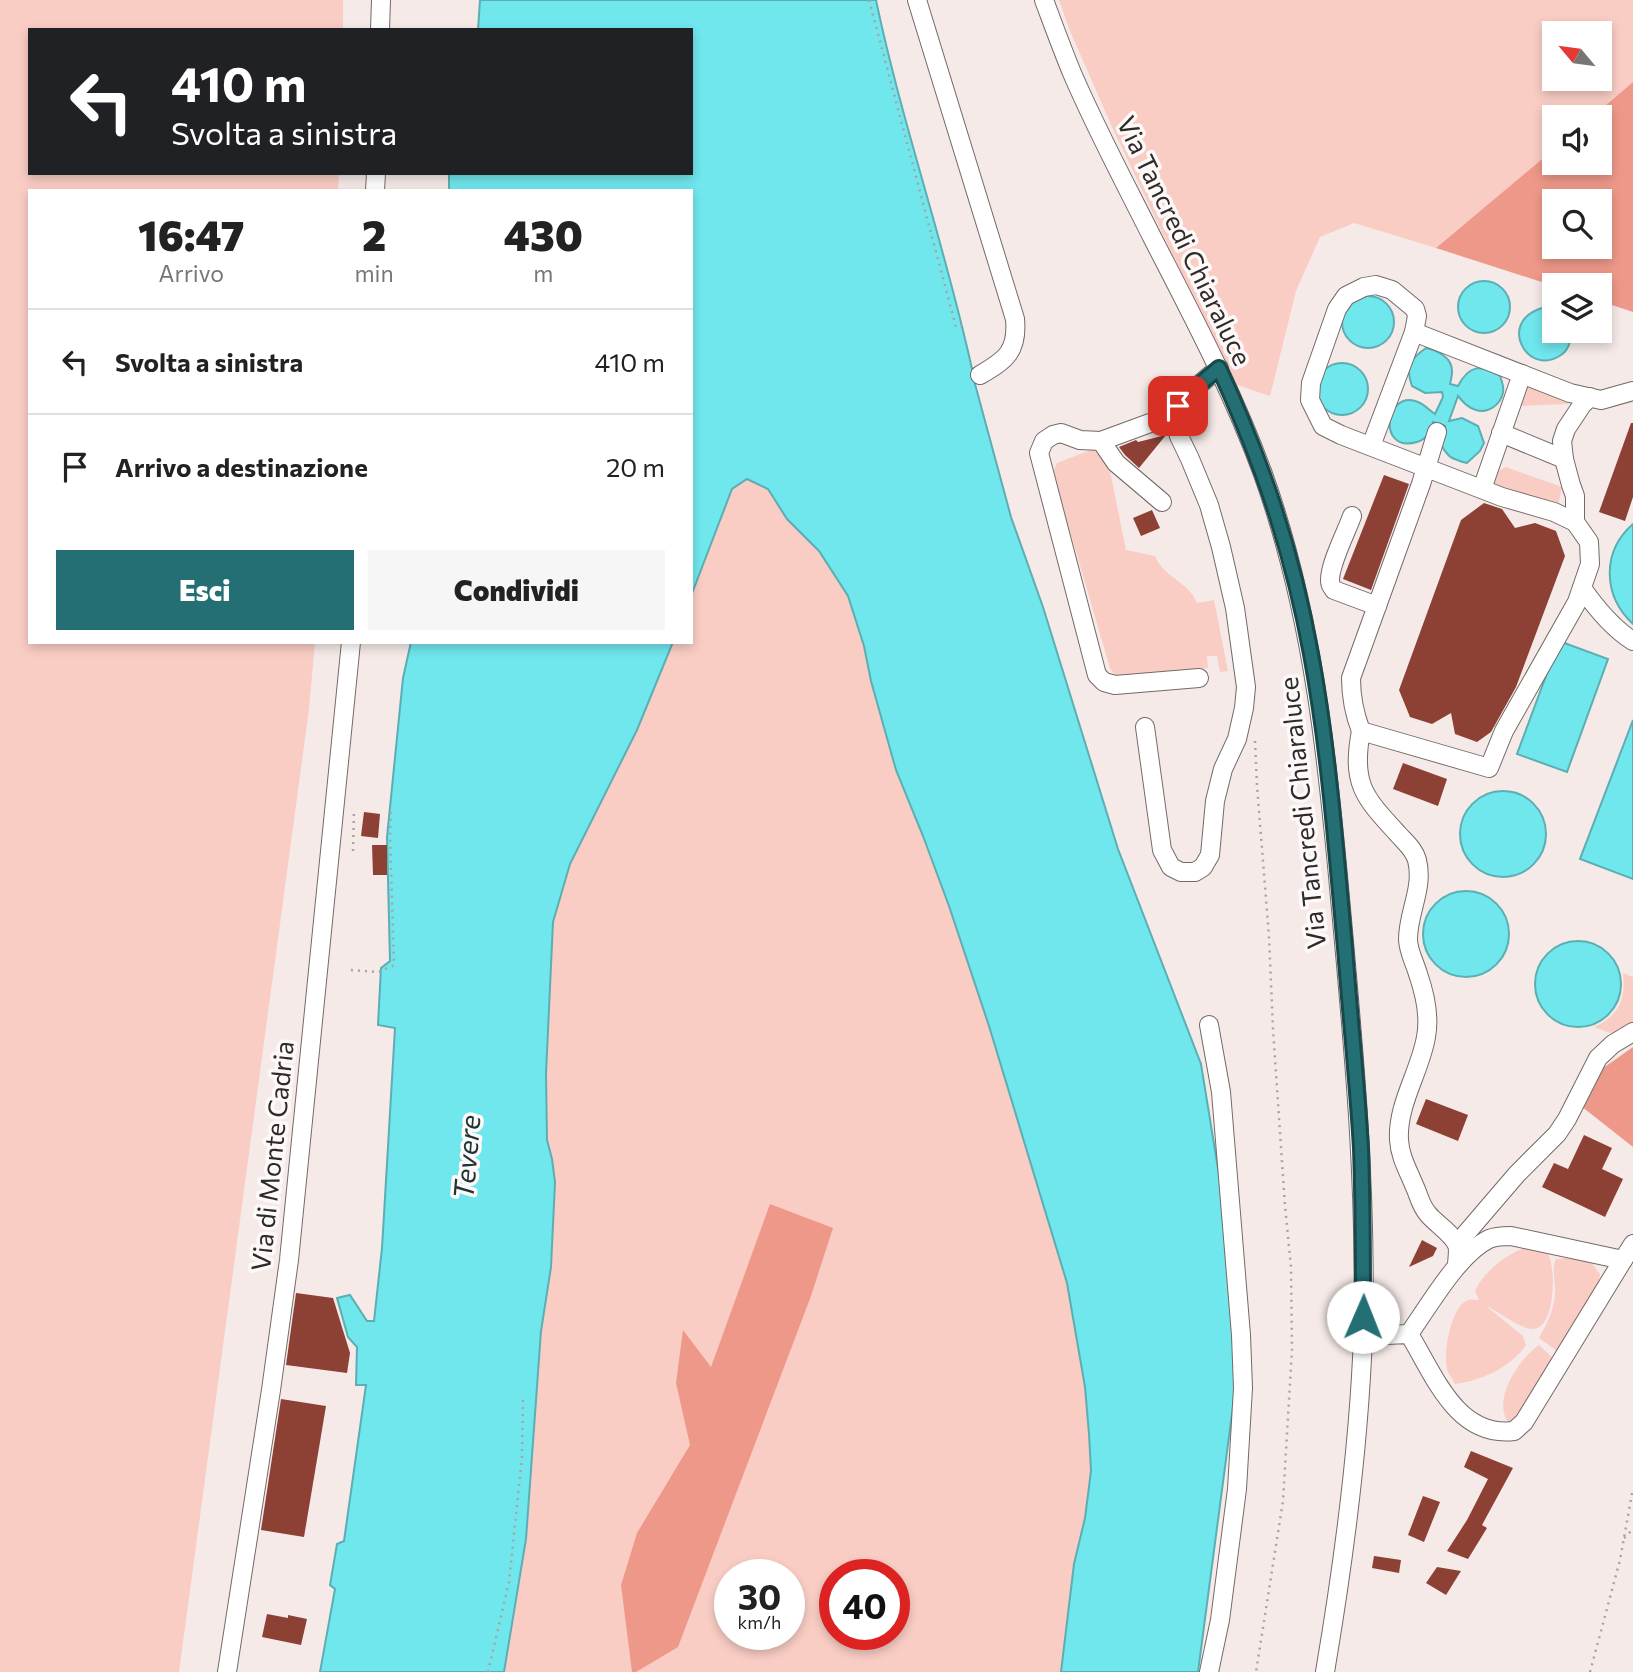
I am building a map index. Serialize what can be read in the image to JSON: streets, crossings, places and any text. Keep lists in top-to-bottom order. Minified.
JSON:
{"streets":{"street":["Via Tancredi Chiaraluce","Via di Monte Cadria"]},"water":["Tevere"],"north":"top left","page":{"turn":["410 m","Svolta a sinistra"],"eta":["16:47","Arrivo","2","min","430","m"],"list":[{"name":"Svolta a sinistra","value":"410 m"},{"name":"Arrivo a destinazione","value":"20 m"}],"buttons":["Esci","Condividi"],"speed":"30 km/h","limit":"40"}}
